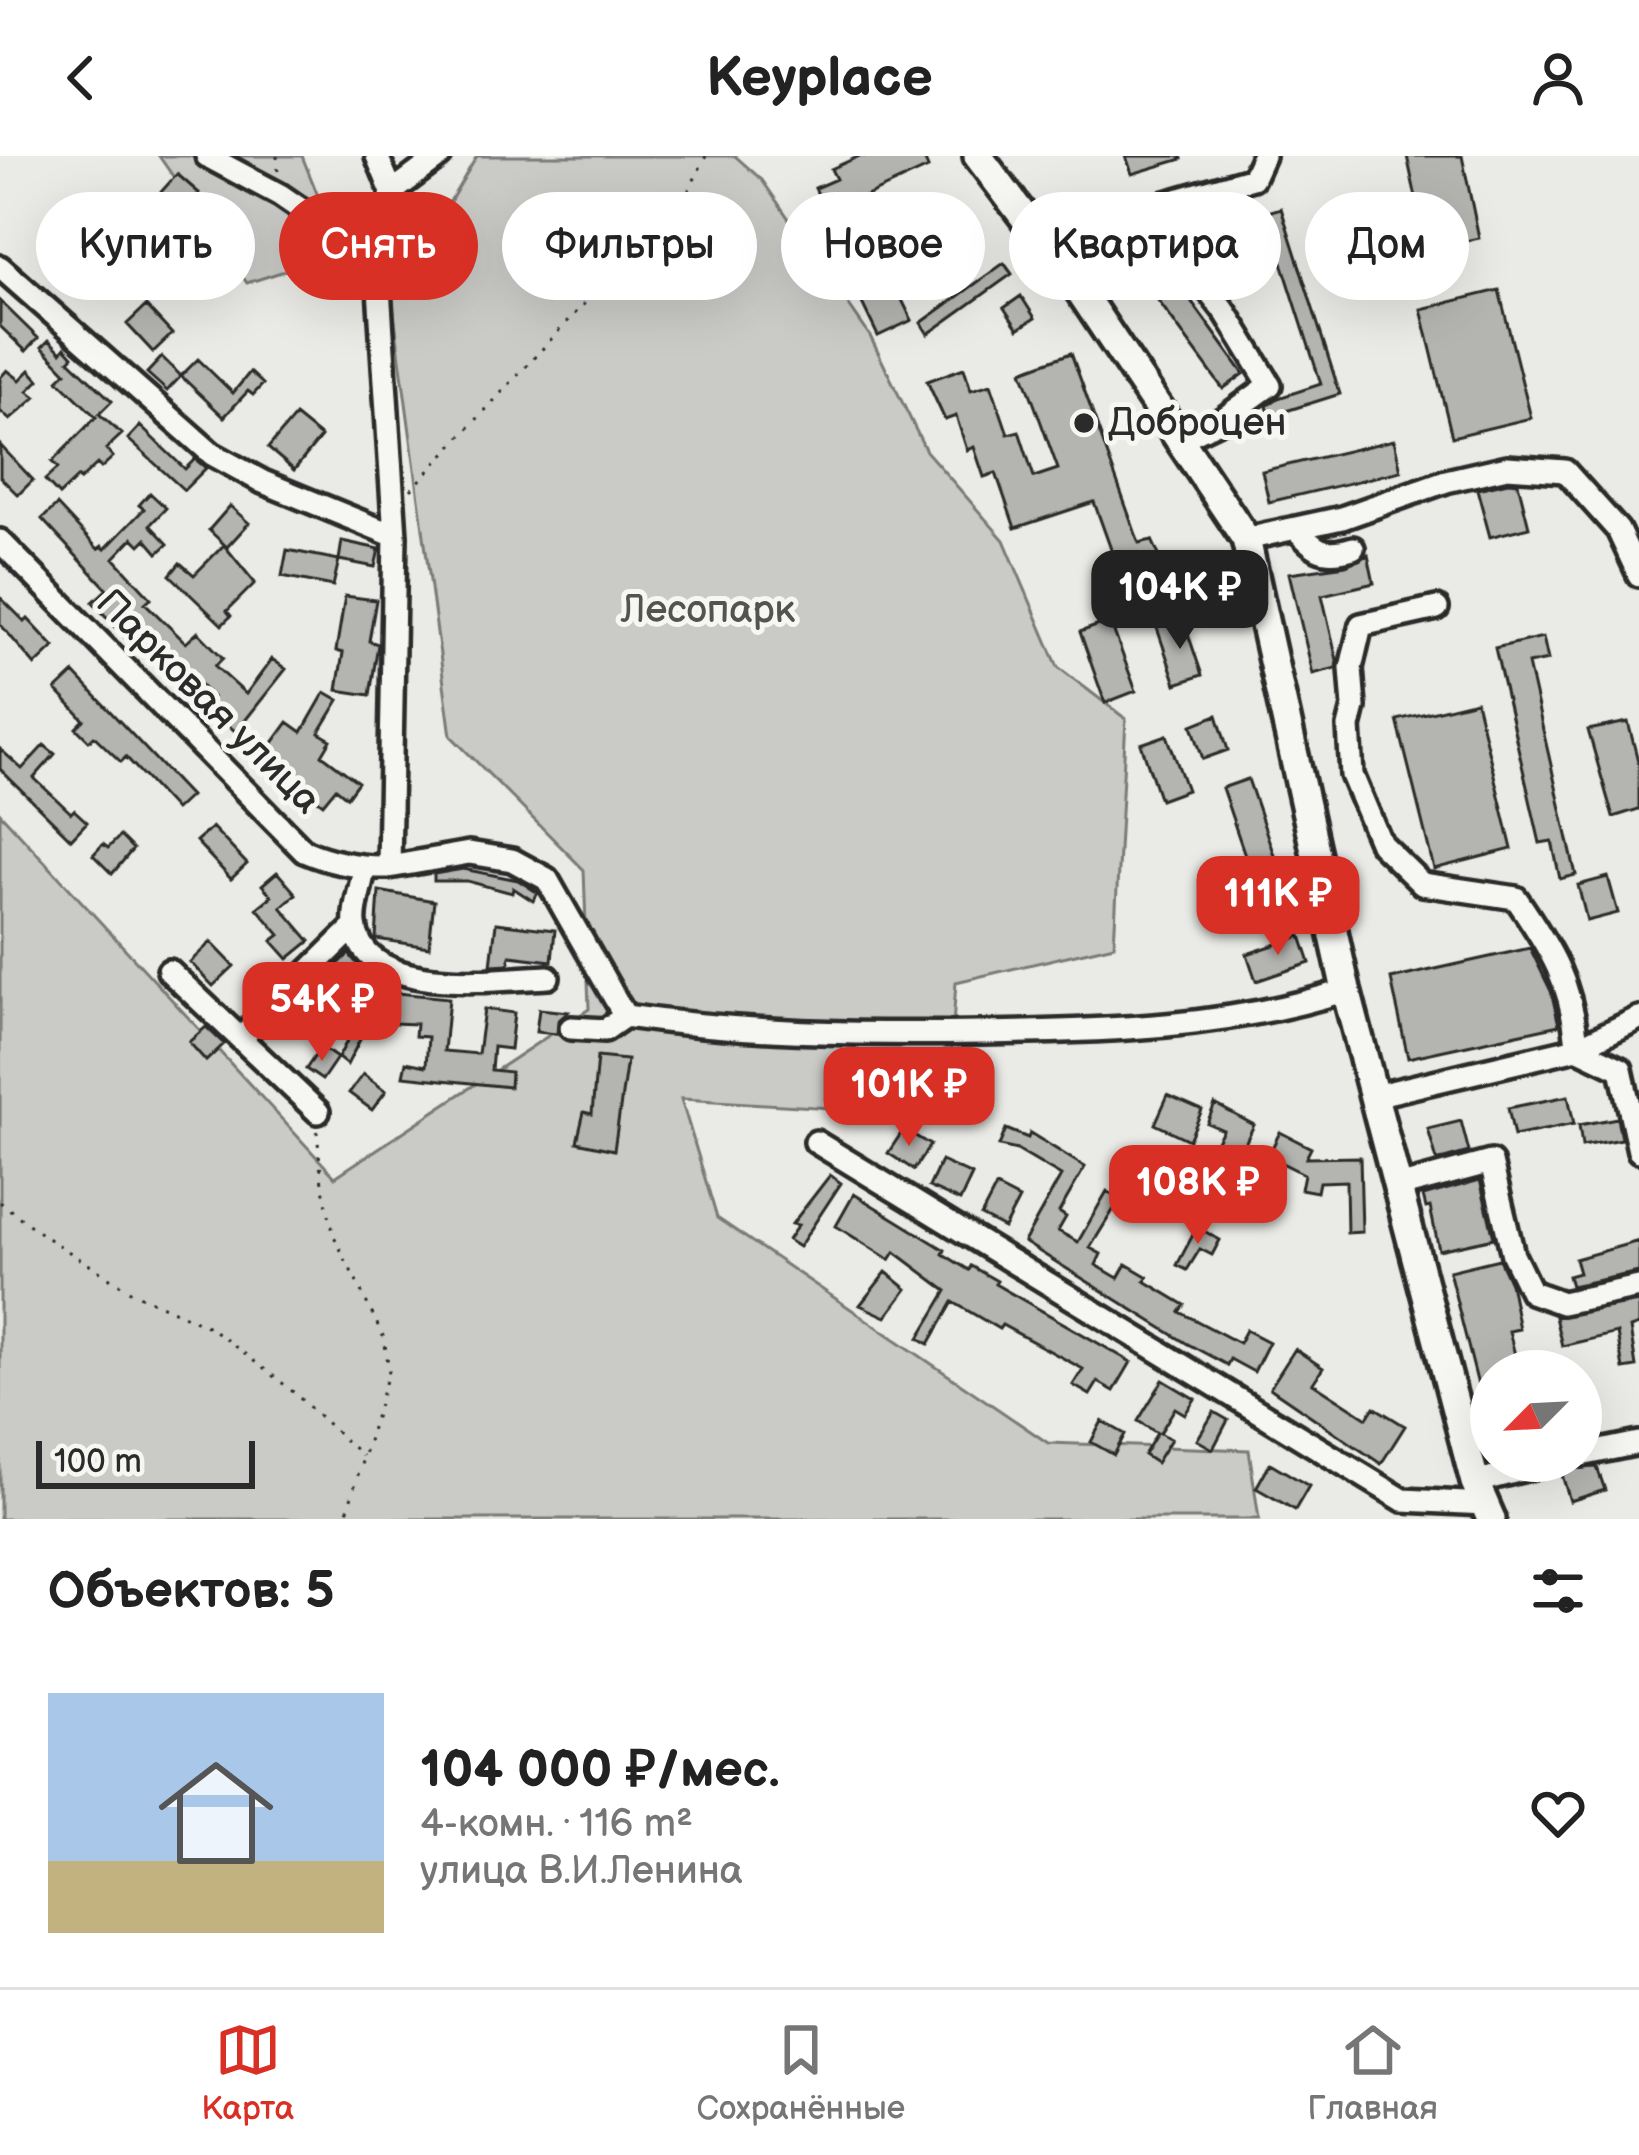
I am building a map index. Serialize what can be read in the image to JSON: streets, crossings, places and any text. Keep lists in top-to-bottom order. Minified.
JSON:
{"streets":{"street":["Парковая улица"]},"parks":["Лесопарк"],"places":["Доброцен"],"scale_bar":"100 m","north":"bottom left","page":{"header":"Keyplace","chip":["Купить","Снять","Фильтры","Новое","Квартира","Дом"],"price":["104K ₽","111K ₽","54K ₽","101K ₽","108K ₽"],"scale":"100 m","heading":"Объектов: 5","list":[{"name":"104 000 ₽/мес.","note":"4-комн. · 116 m² · улица В.И.Ленина"}],"tabs":["Карта","Сохранённые","Главная"]}}
